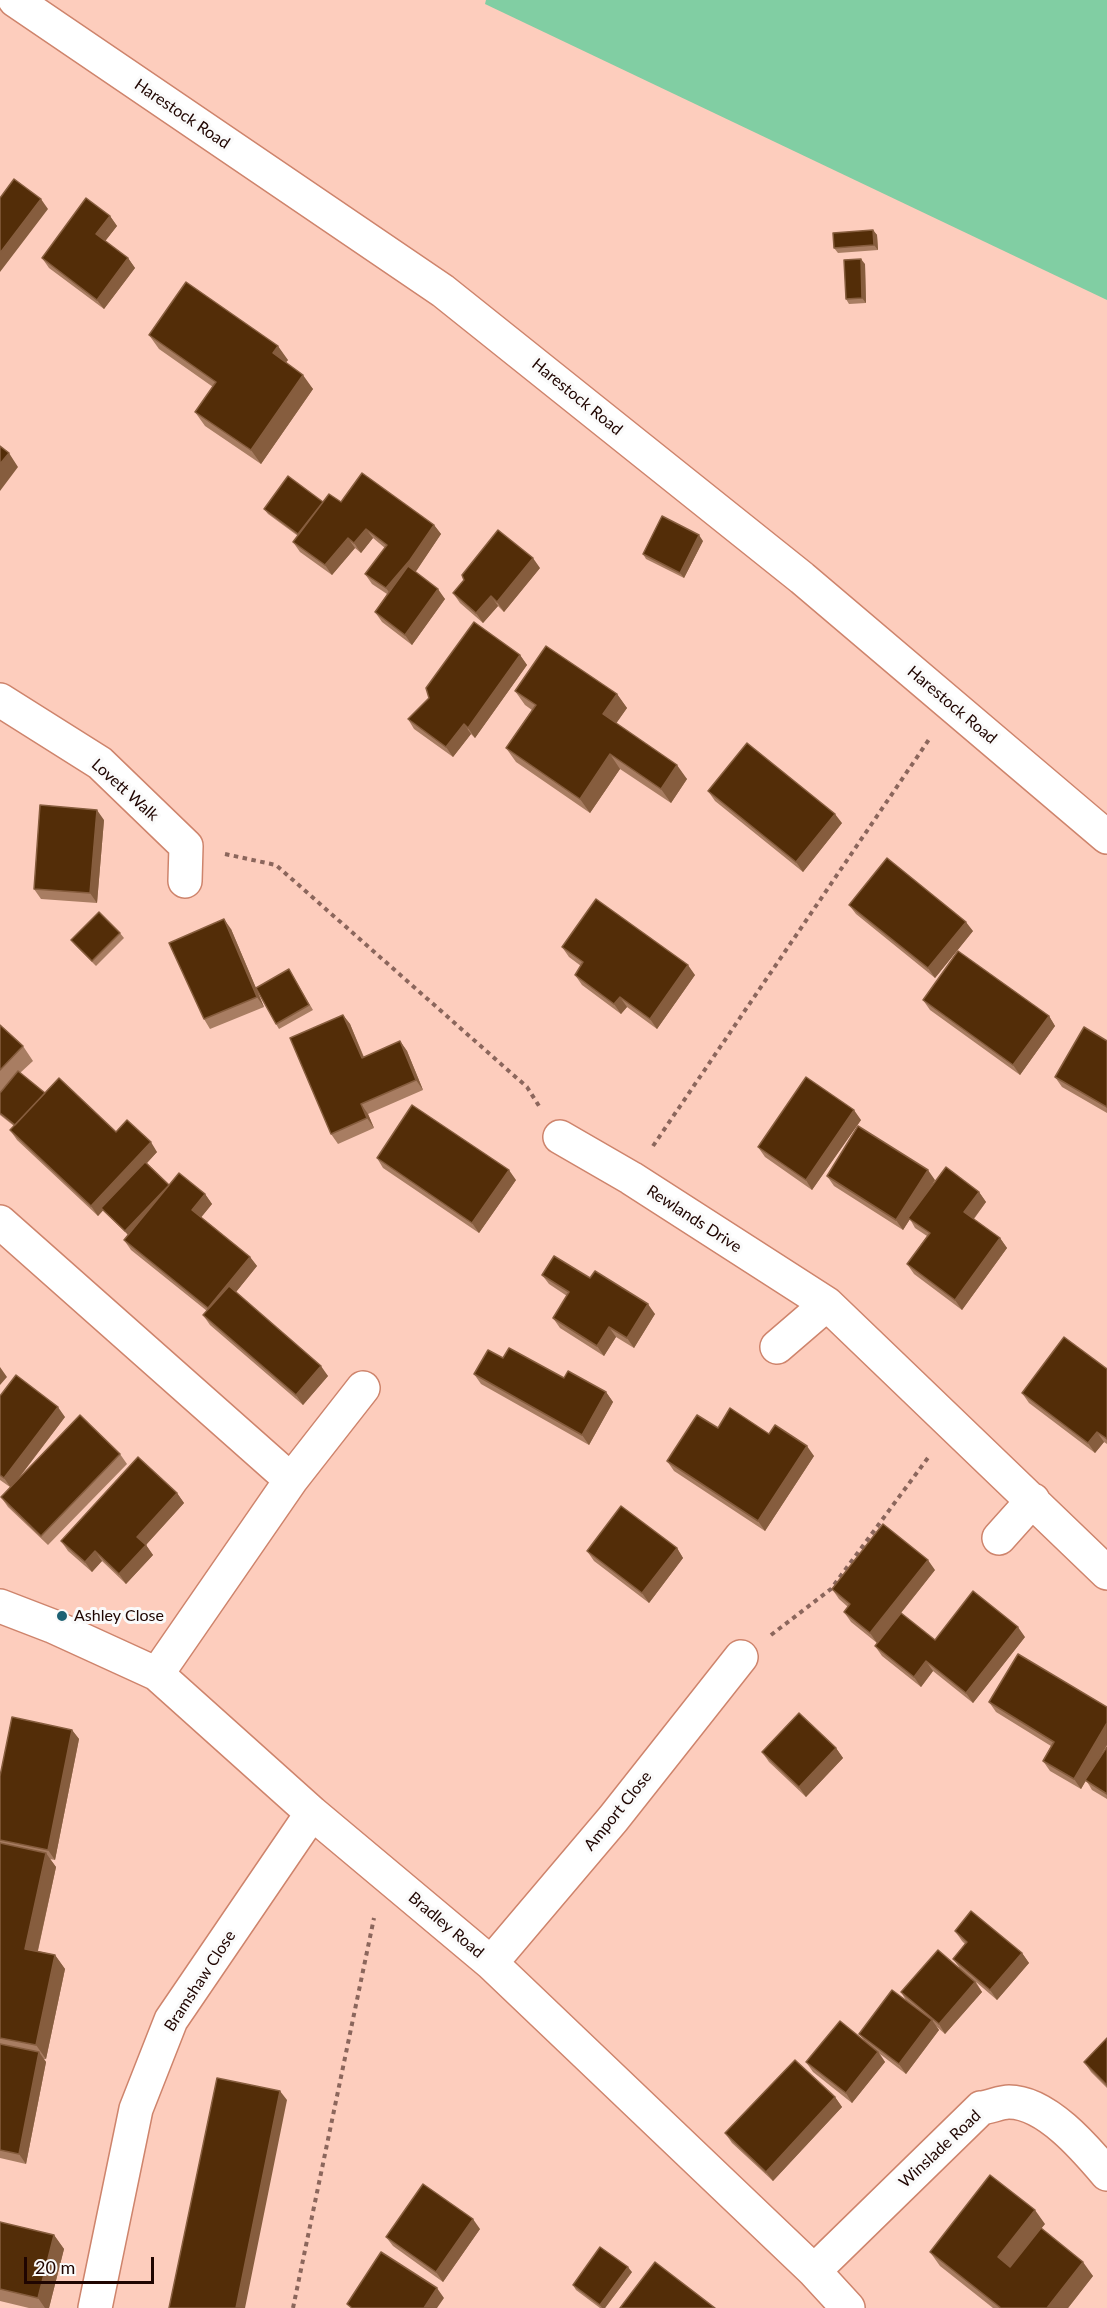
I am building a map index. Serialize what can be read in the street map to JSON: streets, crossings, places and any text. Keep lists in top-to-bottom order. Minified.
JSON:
{"streets":{"street":["Harestock Road","Lovett Walk","Rewlands Drive","Amport Close","Bradley Road","Bramshaw Close","Winslade Road"]},"crossings":[["Amport Close","Bradley Road"],["Bradley Road","Bramshaw Close"],["Bradley Road","Winslade Road"]],"places":["Ashley Close"],"scale_bar":"20 m"}
